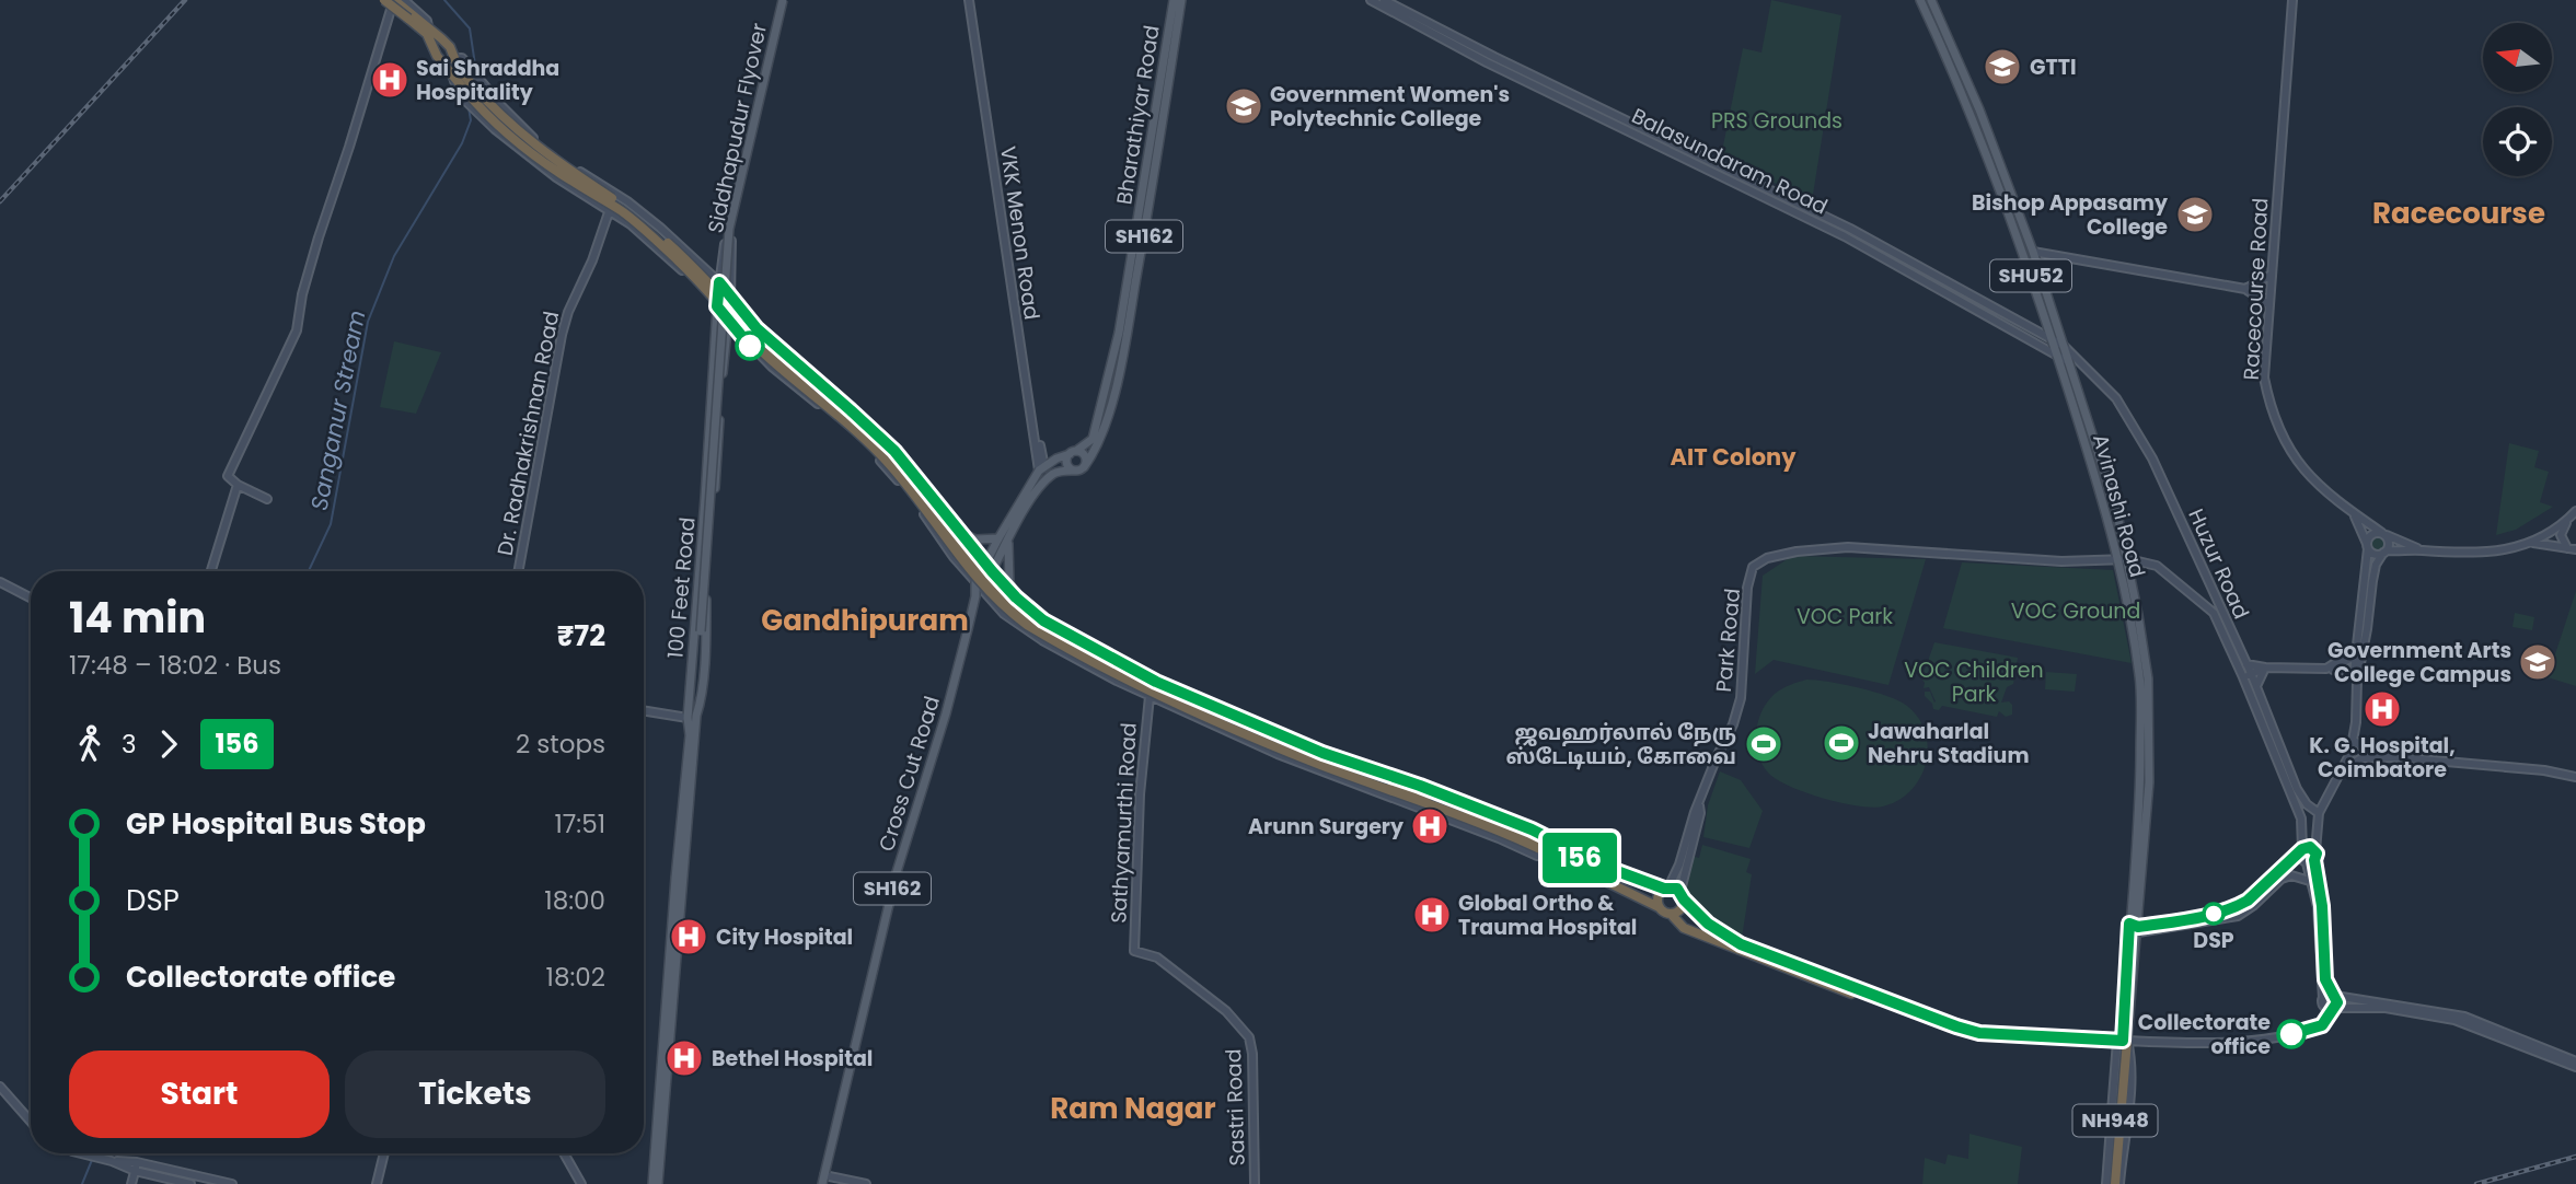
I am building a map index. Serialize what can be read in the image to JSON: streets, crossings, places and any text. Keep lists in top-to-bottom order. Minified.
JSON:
{"streets":{"highway":["NH948"],"main road":["Bharathiyar Road","Siddhapudur Flyover","SH162","SHU52","Avinashi Road","100 Feet Road","Cross Cut Road"],"street":["Balasundaram Road","VKK Menon Road","Racecourse Road","Dr. Radhakrishnan Road","Huzur Road","Park Road","Sathyamurthi Road","Sastri Road"]},"crossings":[["Bharathiyar Road","SH162"],["Siddhapudur Flyover","100 Feet Road"],["Balasundaram Road","Avinashi Road"],["Balasundaram Road","Huzur Road"],["VKK Menon Road","SH162"],["SH162","Cross Cut Road"],["Avinashi Road","Huzur Road"],["Avinashi Road","Park Road"],["Avinashi Road","NH948"],["Sathyamurthi Road","Sastri Road"]],"districts":["Racecourse","AIT Colony","Gandhipuram","Ram Nagar"],"water":["Sanganur Stream"],"parks":["PRS Grounds","VOC Ground","VOC Park","VOC Children Park"],"places":{"school or university":["GTTI","Government Women's Polytechnic College","Bishop Appasamy College","Government Arts College Campus"],"hospital":["Sai Shraddha Hospitality","K. G. Hospital, Coimbatore","Arunn Surgery","Global Ortho & Trauma Hospital","City Hospital","Bethel Hospital"],"sports":["Jawaharlal Nehru Stadium","ஜவஹர்லால் நேரு ஸ்டேடியம், கோவை"],"other":["DSP","Collectorate office"]},"lines":["bus line 156"],"north":"left","page":{"on_map":"156","heading":["14 min","17:48 – 18:02 · Bus","₹72"],"legs":["3","156","2 stops"],"list":[{"name":"GP Hospital Bus Stop","value":"17:51"},{"name":"DSP","value":"18:00"},{"name":"Collectorate office","value":"18:02"}],"buttons":["Start","Tickets"]}}
